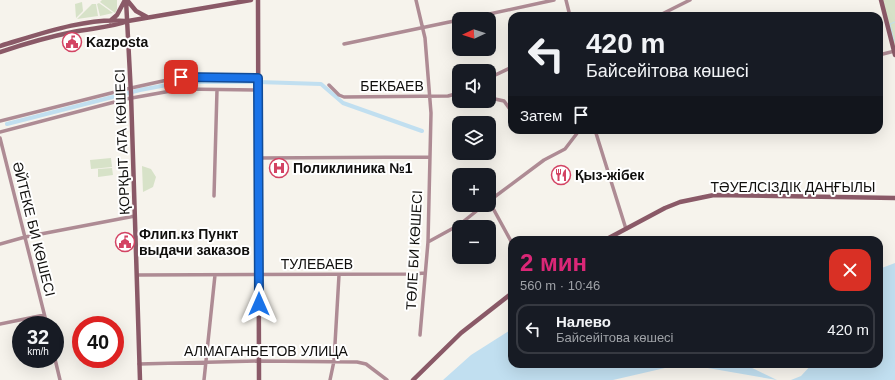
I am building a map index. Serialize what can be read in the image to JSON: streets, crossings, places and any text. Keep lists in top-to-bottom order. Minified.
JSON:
{"streets":{"street":["БЕКБАЕВ","ҚОРҚЫТ АТА КӨШЕСІ","ТӘУЕЛСІЗДІК ДАҢҒЫЛЫ","ӘЙТЕКЕ БИ КӨШЕСІ","ТӨЛЕ БИ КӨШЕСІ","ТУЛЕБАЕВ","АЛМАГАНБЕТОВ УЛИЦА"]},"crossings":[["БЕКБАЕВ","ТӨЛЕ БИ КӨШЕСІ"],["ҚОРҚЫТ АТА КӨШЕСІ","ТУЛЕБАЕВ"],["ҚОРҚЫТ АТА КӨШЕСІ","АЛМАГАНБЕТОВ УЛИЦА"],["ТӨЛЕ БИ КӨШЕСІ","ТУЛЕБАЕВ"]],"places":{"public building":["Kazposta","Флип.кз Пункт выдачи заказов"],"hospital":["Поликлиника №1"],"restaurant":["Қыз-жібек"]},"north":"left","page":{"map_buttons":["+","−"],"turn":["420 m","Байсейітова көшесі"],"then":"Затем","heading":["2 мин","560 m · 10:46"],"list":[{"name":"Налево","note":"Байсейітова көшесі","value":"420 m"}],"speed":"32 km/h","limit":"40"}}
